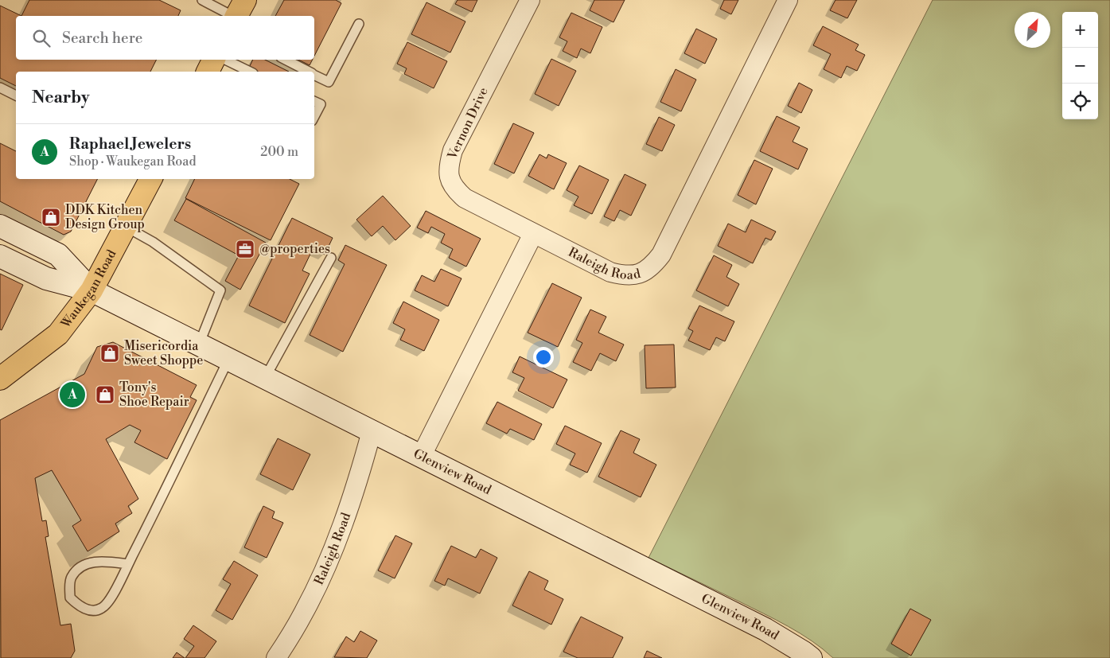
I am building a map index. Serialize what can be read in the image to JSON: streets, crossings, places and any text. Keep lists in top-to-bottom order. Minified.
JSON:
{"streets":{"main road":["Waukegan Road","Glenview Road"],"street":["Vernon Drive","Raleigh Road"]},"crossings":[["Vernon Drive","Raleigh Road"],["Raleigh Road","Glenview Road"],["Waukegan Road","Glenview Road"]],"places":{"shop":["DDK Kitchen Design Group","Misericordia Sweet Shoppe","Tony's Shoe Repair"],"office":["@properties"]},"north":"top right","page":{"map_buttons":["+","−"],"search":"Search here","heading":"Nearby","list":[{"mark":"A","name":"Raphael Jewelers","note":"Shop · Waukegan Road","value":"200 m"}],"pins":"A"}}
